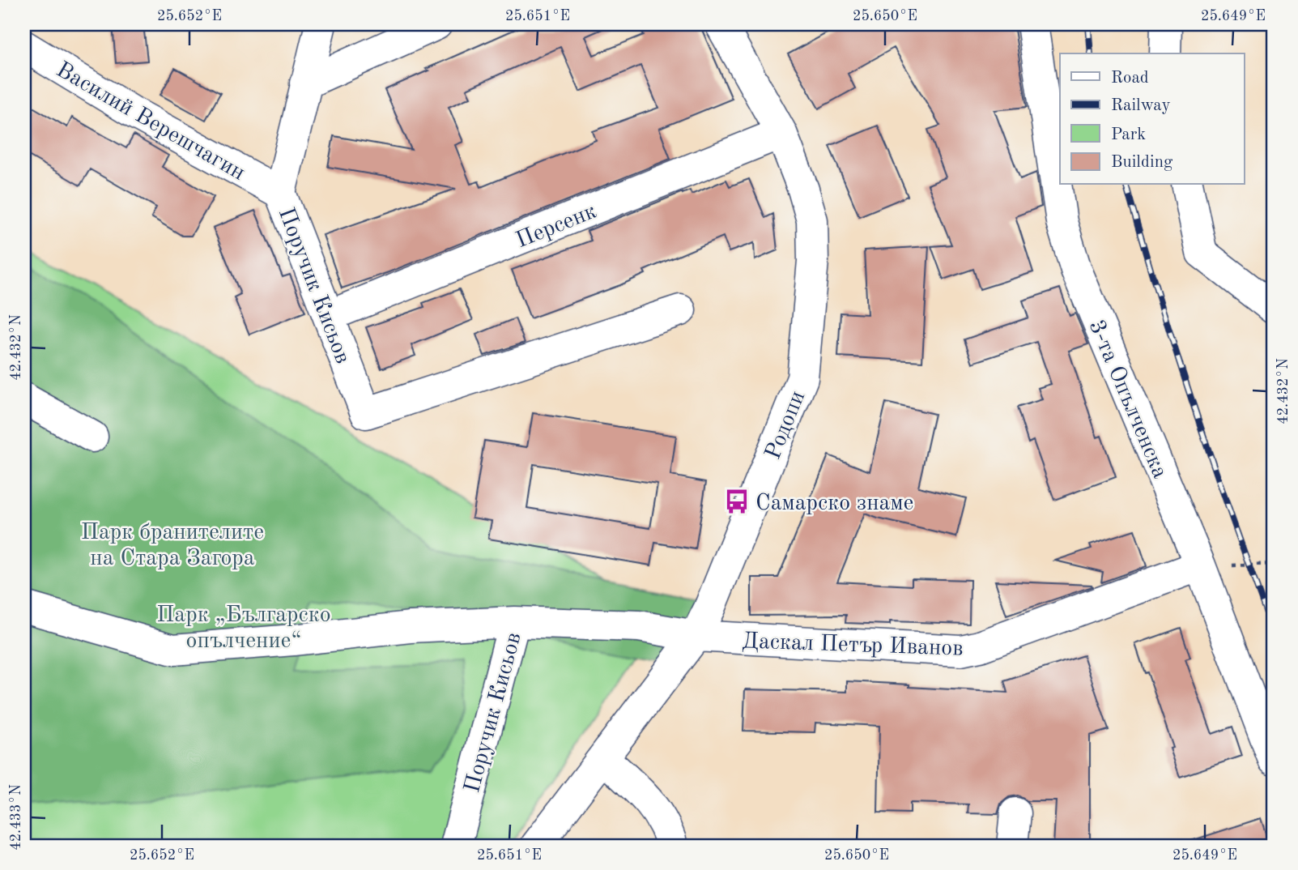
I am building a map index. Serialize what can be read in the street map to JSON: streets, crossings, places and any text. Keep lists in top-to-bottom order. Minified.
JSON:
{"streets":{"street":["Василий Верешчагин","Персенк","Поручик Кисьов","3-та Опълченска","Родопи","Даскал Петър Иванов"]},"crossings":[["Василий Верешчагин","Поручик Кисьов"],["Персенк","Поручик Кисьов"],["Персенк","Родопи"],["Поручик Кисьов","Родопи"],["Поручик Кисьов","Даскал Петър Иванов"],["3-та Опълченска","Даскал Петър Иванов"],["Родопи","Даскал Петър Иванов"]],"parks":["Парк бранителите на Стара Загора","Парк „Българско опълчение“"],"places":{"bus stop":["Самарско знаме"]},"legend":["Road","Railway","Park","Building"],"coordinates":["25.652°E","25.651°E","25.650°E","25.649°E","42.432°N","42.433°N"]}
